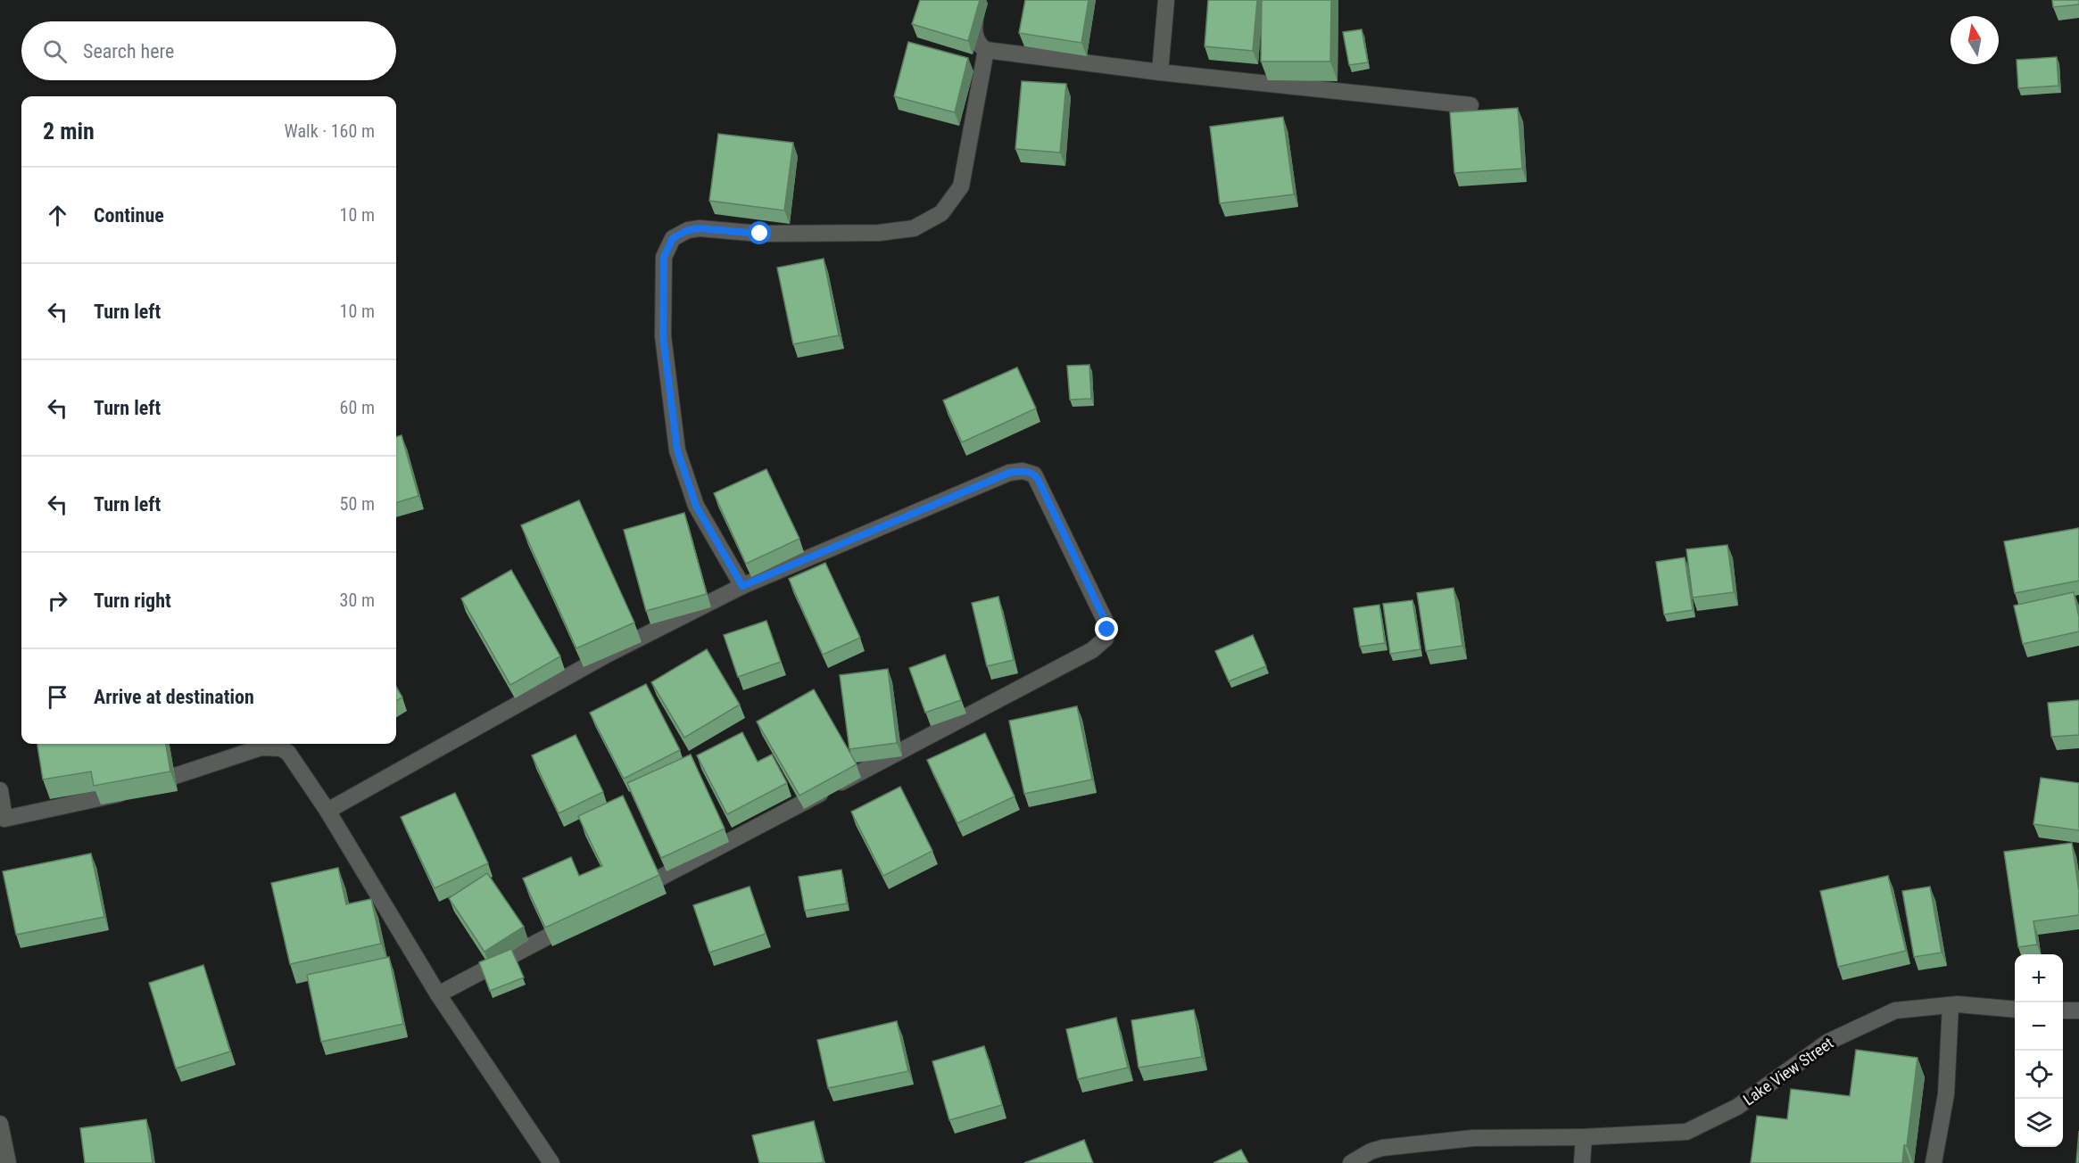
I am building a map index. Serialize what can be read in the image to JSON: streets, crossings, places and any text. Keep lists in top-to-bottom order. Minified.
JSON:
{"streets":{"street":["Lake View Street"]},"north":"top","page":{"search":"Search here","heading":["2 min","Walk · 160 m"],"list":[["Continue","10 m"],["Turn left","10 m"],["Turn left","60 m"],["Turn left","50 m"],["Turn right","30 m"],"Arrive at destination"],"map_buttons":["+","−"]}}
